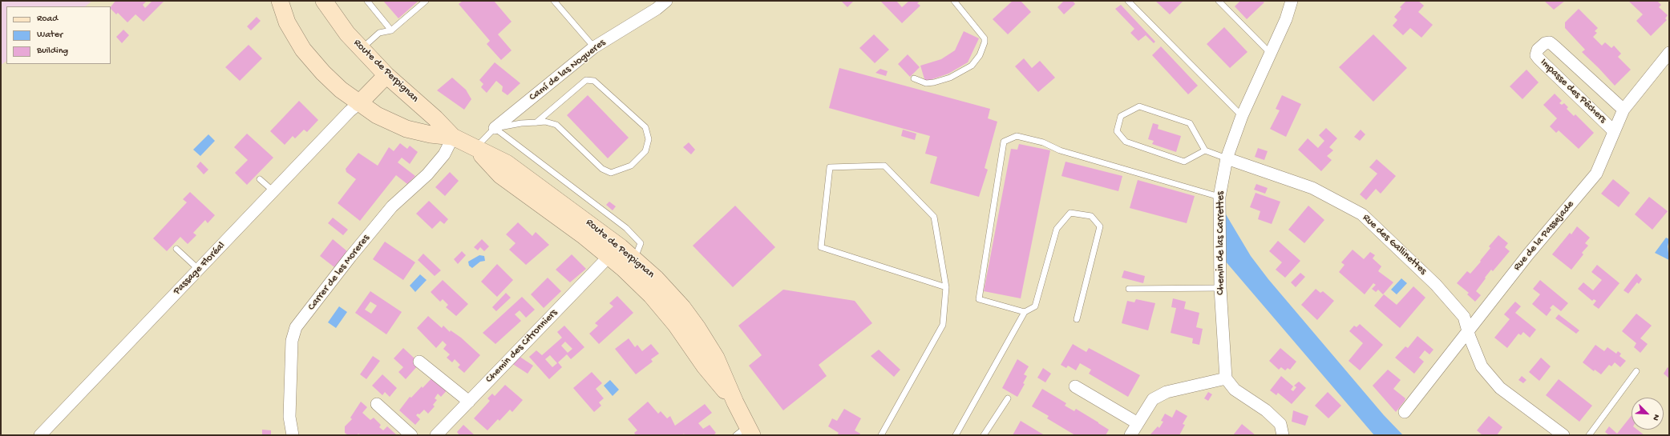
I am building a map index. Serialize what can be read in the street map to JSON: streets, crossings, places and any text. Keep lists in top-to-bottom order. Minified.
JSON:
{"streets":{"main road":["Route de Perpignan"],"street":["Camí de las Nogueres","Impasse des Pêchers","Rue de la Passejade","Chemin de las Carrettes","Rue des Gallinettes","Passage Floréal","Carrer de les Moreres","Chemin des Citronniers"]},"crossings":[["Camí de las Nogueres","Route de Perpignan"],["Route de Perpignan","Passage Floréal"],["Route de Perpignan","Carrer de les Moreres"],["Route de Perpignan","Chemin des Citronniers"],["Impasse des Pêchers","Rue de la Passejade"],["Rue de la Passejade","Rue des Gallinettes"],["Chemin de las Carrettes","Rue des Gallinettes"]],"legend":["Road","Water","Building"],"north":"bottom right"}
